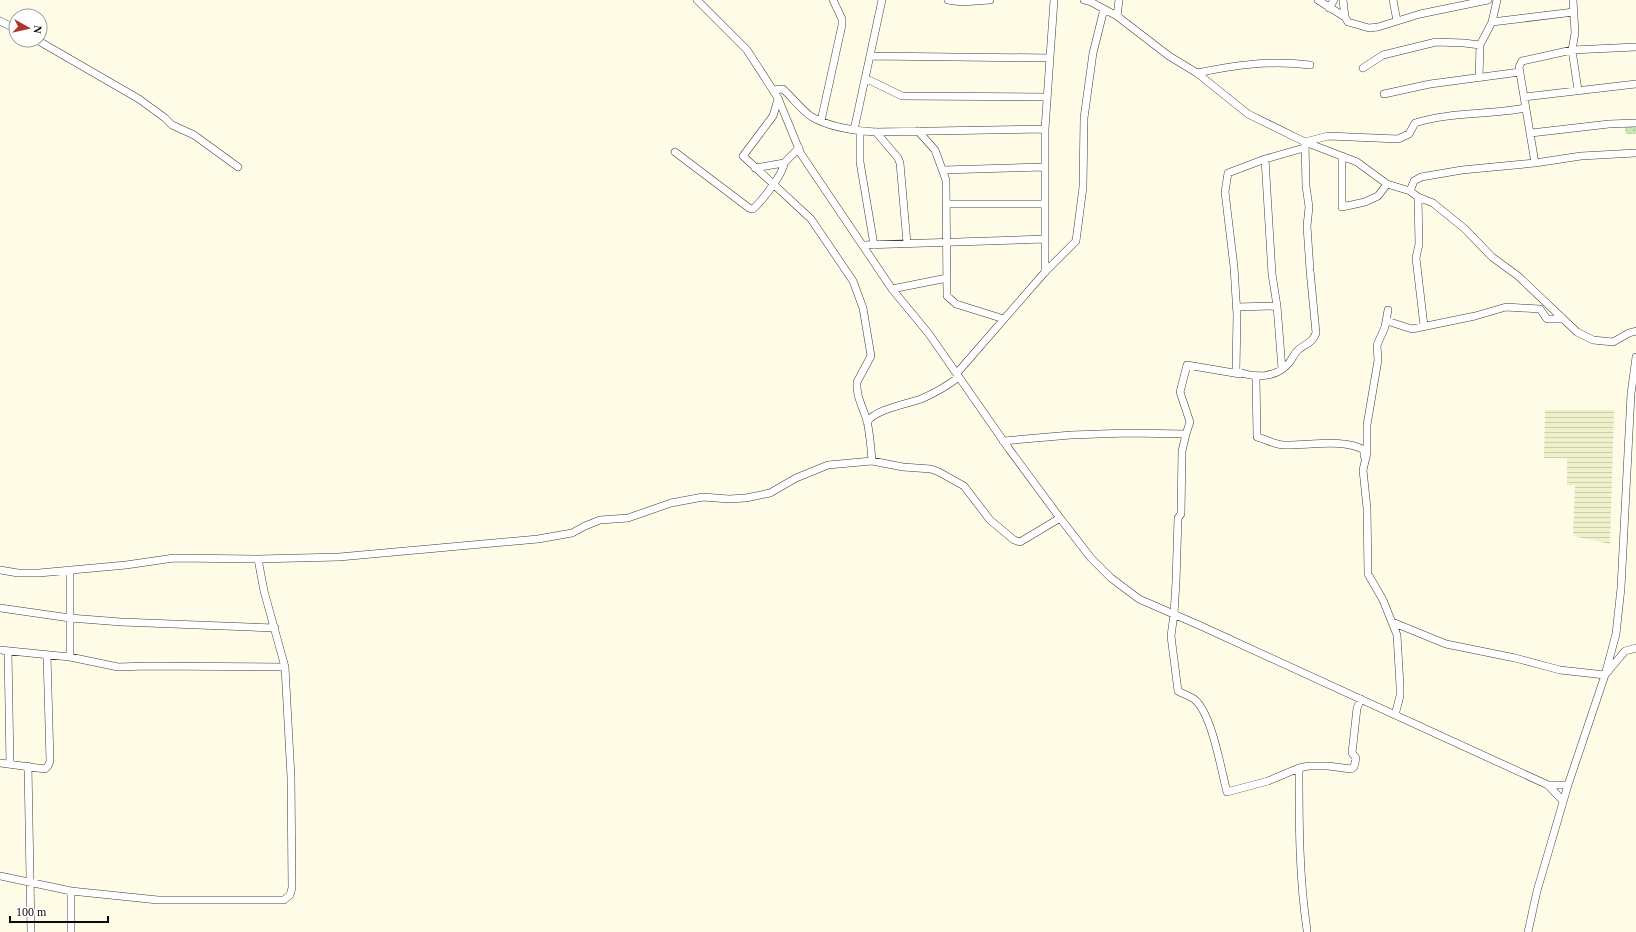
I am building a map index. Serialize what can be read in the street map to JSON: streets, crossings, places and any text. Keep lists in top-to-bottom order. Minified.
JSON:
{"scale_bar":"100 m","north":"right"}
